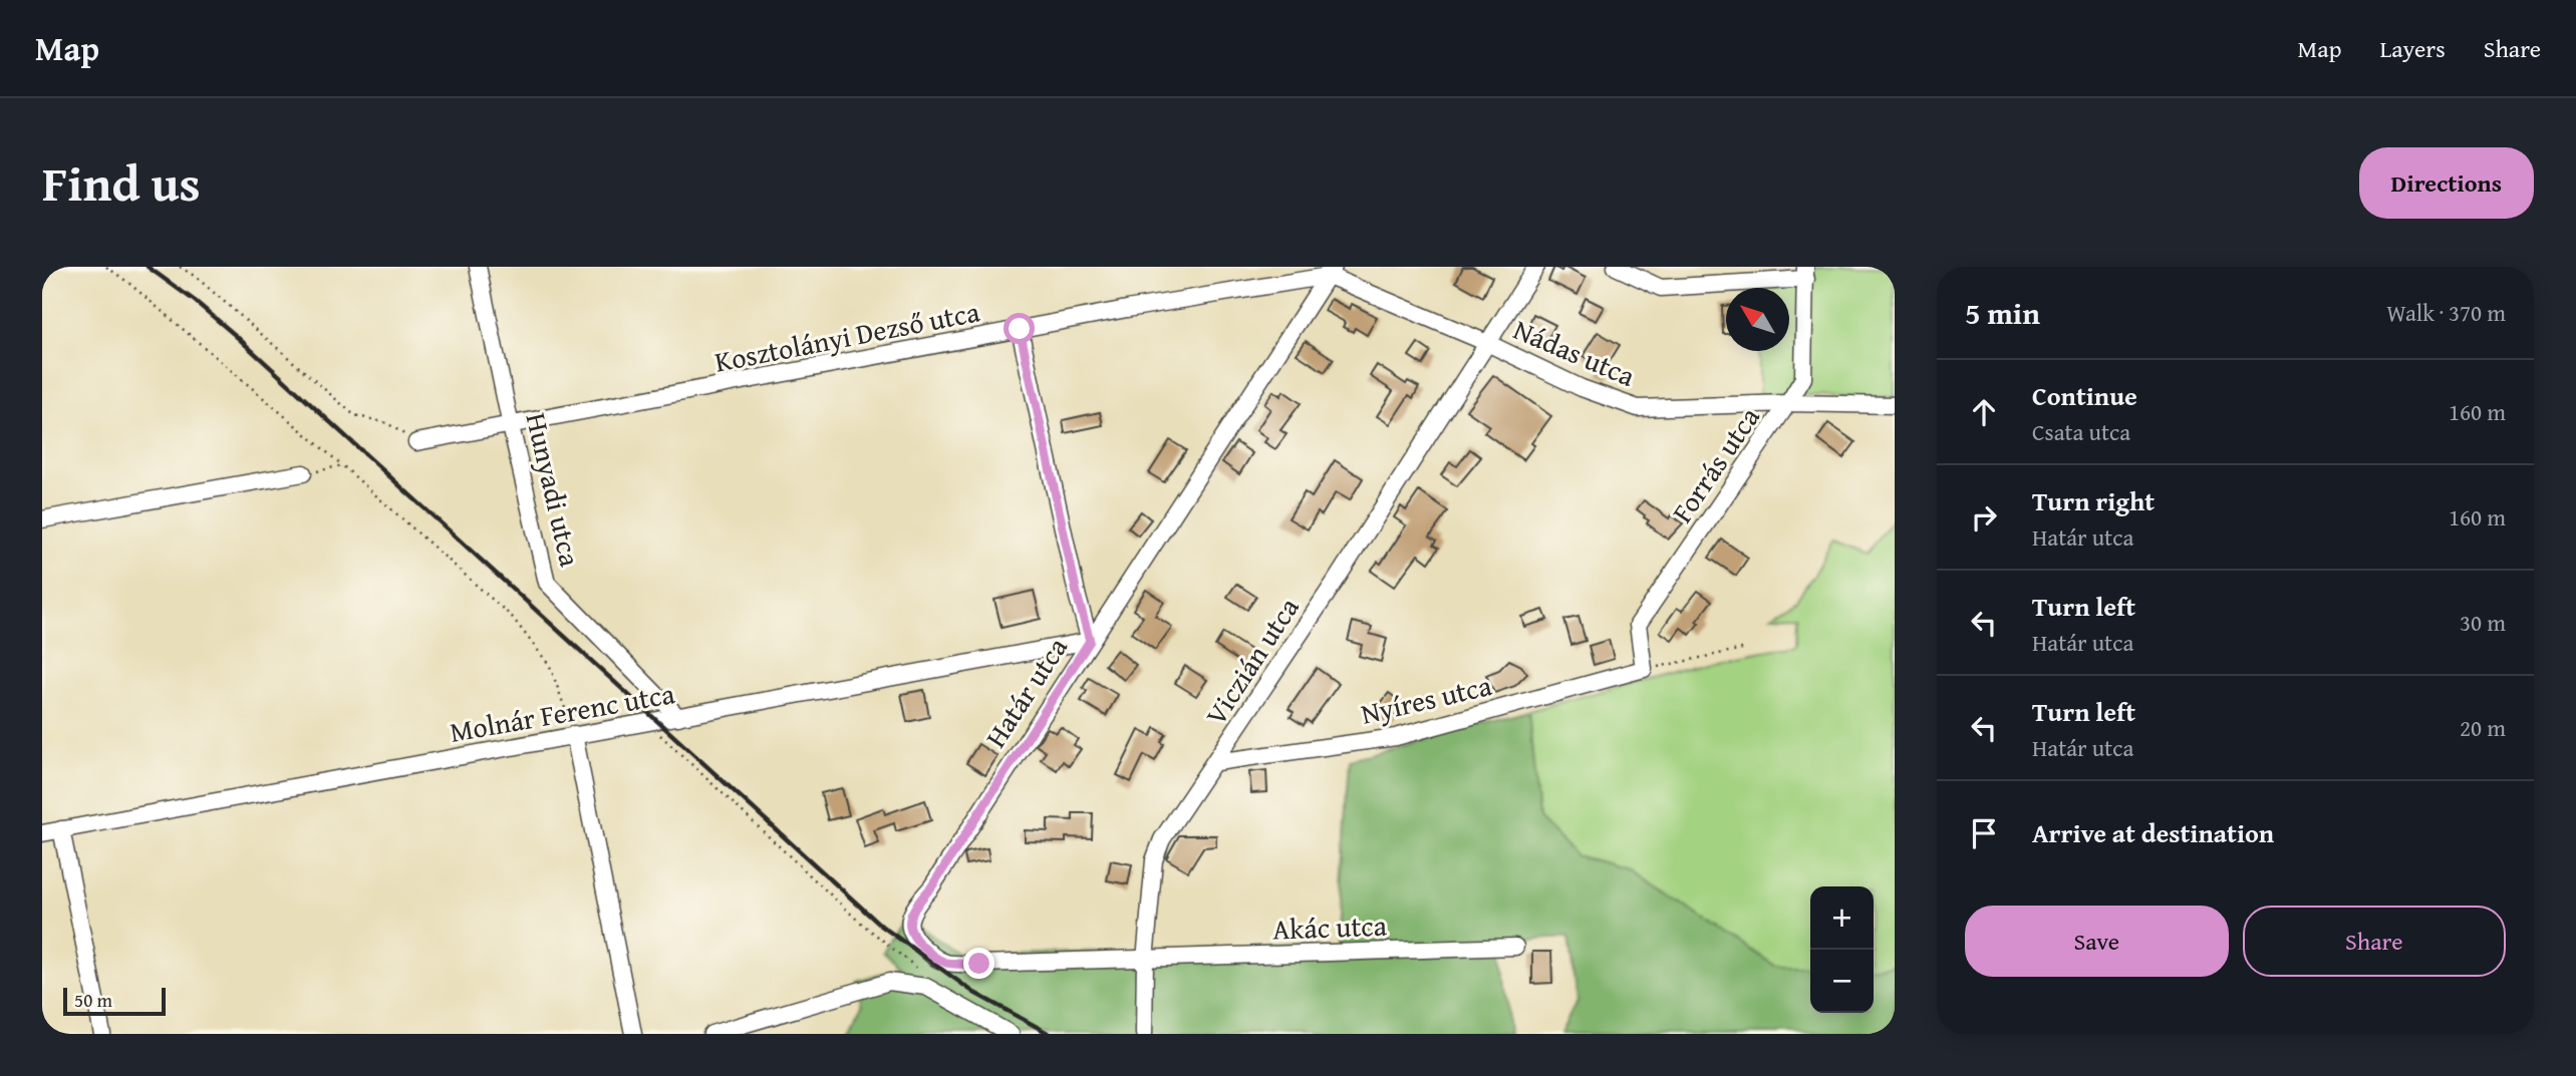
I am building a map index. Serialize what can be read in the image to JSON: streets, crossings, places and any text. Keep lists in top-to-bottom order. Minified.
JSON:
{"streets":{"street":["Kosztolányi Dezső utca","Nádas utca","Forrás utca","Hunyadi utca","Viczián utca","Határ utca","Nyíres utca","Molnár Ferenc utca","Akác utca"]},"crossings":[["Kosztolányi Dezső utca","Hunyadi utca"],["Kosztolányi Dezső utca","Határ utca"],["Nádas utca","Forrás utca"],["Nádas utca","Viczián utca"],["Forrás utca","Nyíres utca"],["Hunyadi utca","Molnár Ferenc utca"],["Viczián utca","Határ utca"],["Viczián utca","Nyíres utca"],["Viczián utca","Akác utca"],["Határ utca","Molnár Ferenc utca"],["Határ utca","Akác utca"]],"scale_bar":"50 m","north":"top left","page":{"header":"Map","nav":["Map","Layers","Share"],"title":"Find us","buttons":["Directions",["Save","Share"]],"heading":["5 min","Walk · 370 m"],"list":[["Continue","Csata utca","160 m"],["Turn right","Határ utca","160 m"],["Turn left","Határ utca","30 m"],["Turn left","Határ utca","20 m"],"Arrive at destination"],"map_buttons":["+","−"],"scale":"50 m"}}
